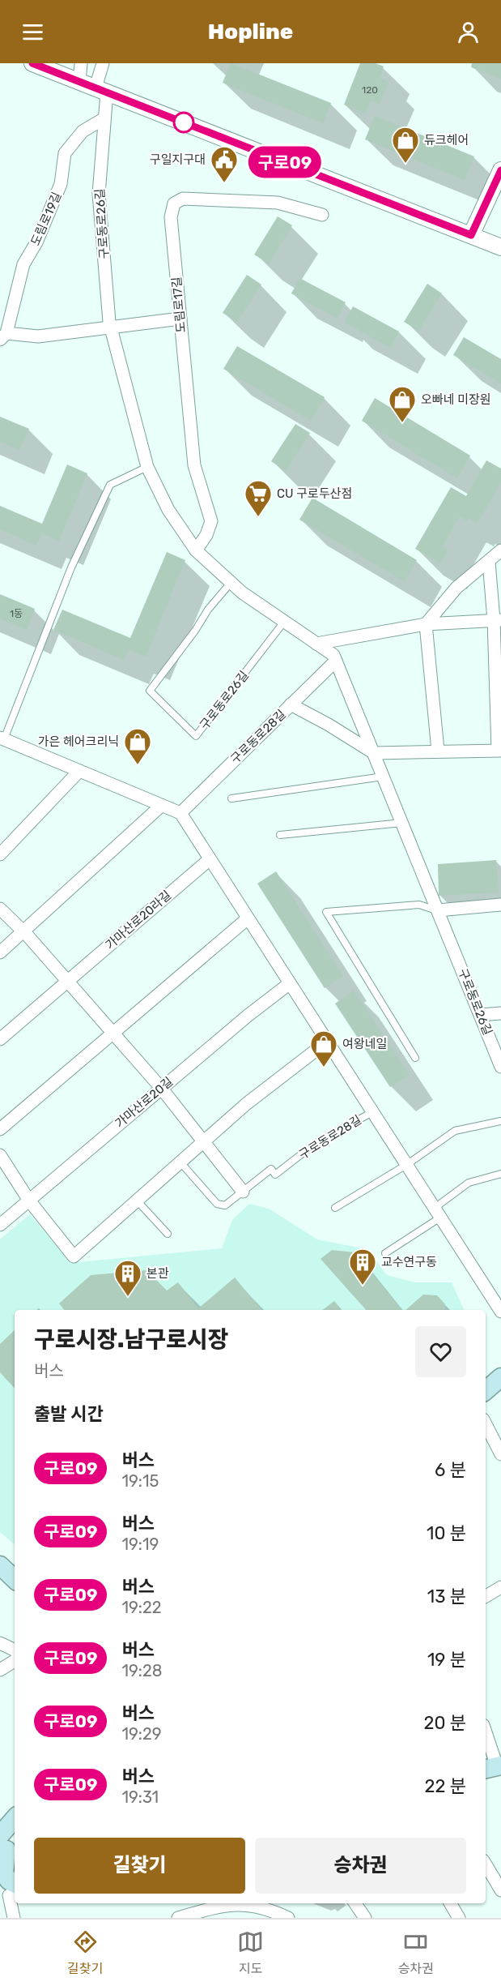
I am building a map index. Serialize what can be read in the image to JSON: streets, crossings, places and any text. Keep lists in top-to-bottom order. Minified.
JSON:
{"streets":{"street":["도림로19길","구로동로26길","도림로17길","구로동로28길","가마산로20라길","가마산로20길"]},"crossings":[["도림로19길","구로동로26길"],["구로동로26길","도림로17길"],["구로동로26길","구로동로28길"],["구로동로28길","가마산로20라길"],["구로동로28길","가마산로20길"]],"places":{"shop":["듀크헤어","오빠네 미장원","가은 헤어크리닉","여왕네일"],"public building":["구일지구대"],"supermarket":["CU 구로두산점"],"building":["교수연구동","본관"]},"lines":["bus line 구로09"],"house_numbers":["120","1동"],"page":{"header":"Hopline","on_map":"구로09","heading":[["구로시장.남구로시장","버스"],"출발 시간"],"list":[{"mark":"구로09","name":"버스","note":"19:15","value":"6 분"},{"mark":"구로09","name":"버스","note":"19:19","value":"10 분"},{"mark":"구로09","name":"버스","note":"19:22","value":"13 분"},{"mark":"구로09","name":"버스","note":"19:28","value":"19 분"},{"mark":"구로09","name":"버스","note":"19:29","value":"20 분"},{"mark":"구로09","name":"버스","note":"19:31","value":"22 분"}],"buttons":["길찾기","승차권"],"tabs":["길찾기","지도","승차권"]}}
